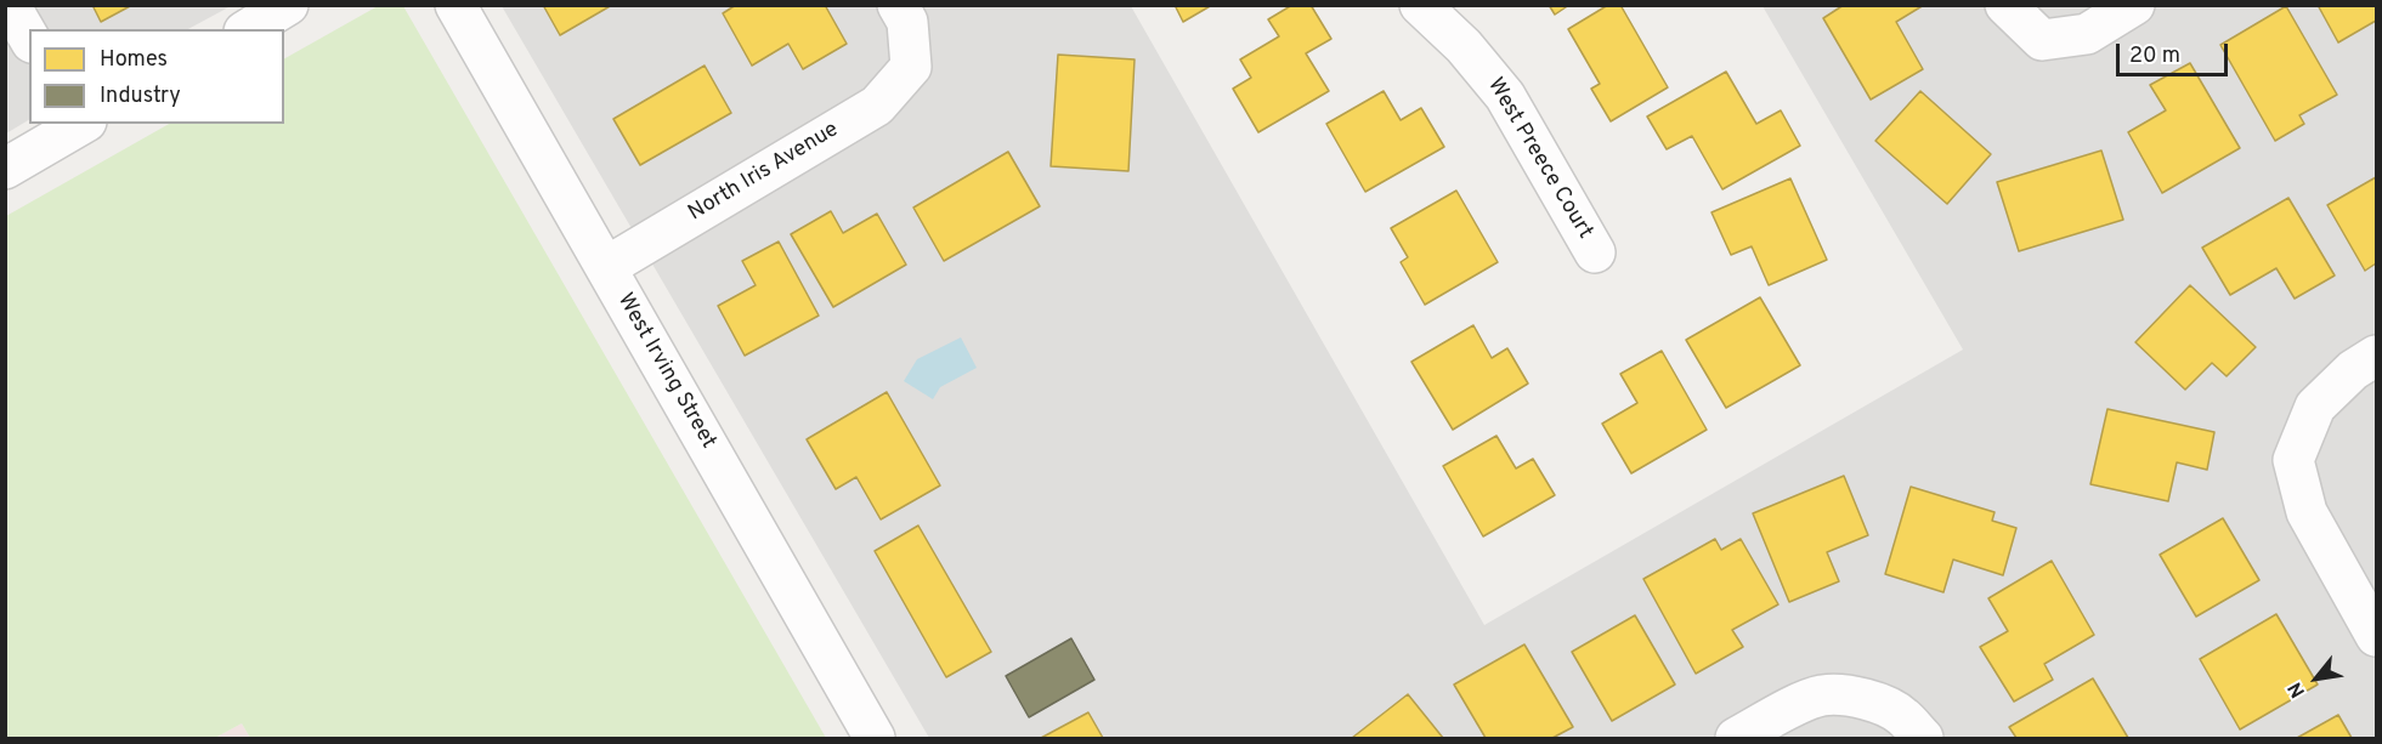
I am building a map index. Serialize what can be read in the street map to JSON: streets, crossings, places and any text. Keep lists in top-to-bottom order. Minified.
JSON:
{"streets":{"street":["West Preece Court","North Iris Avenue","West Irving Street"]},"crossings":[["North Iris Avenue","West Irving Street"]],"legend":["Homes","Industry"],"scale_bar":"20 m","north":"bottom left"}
